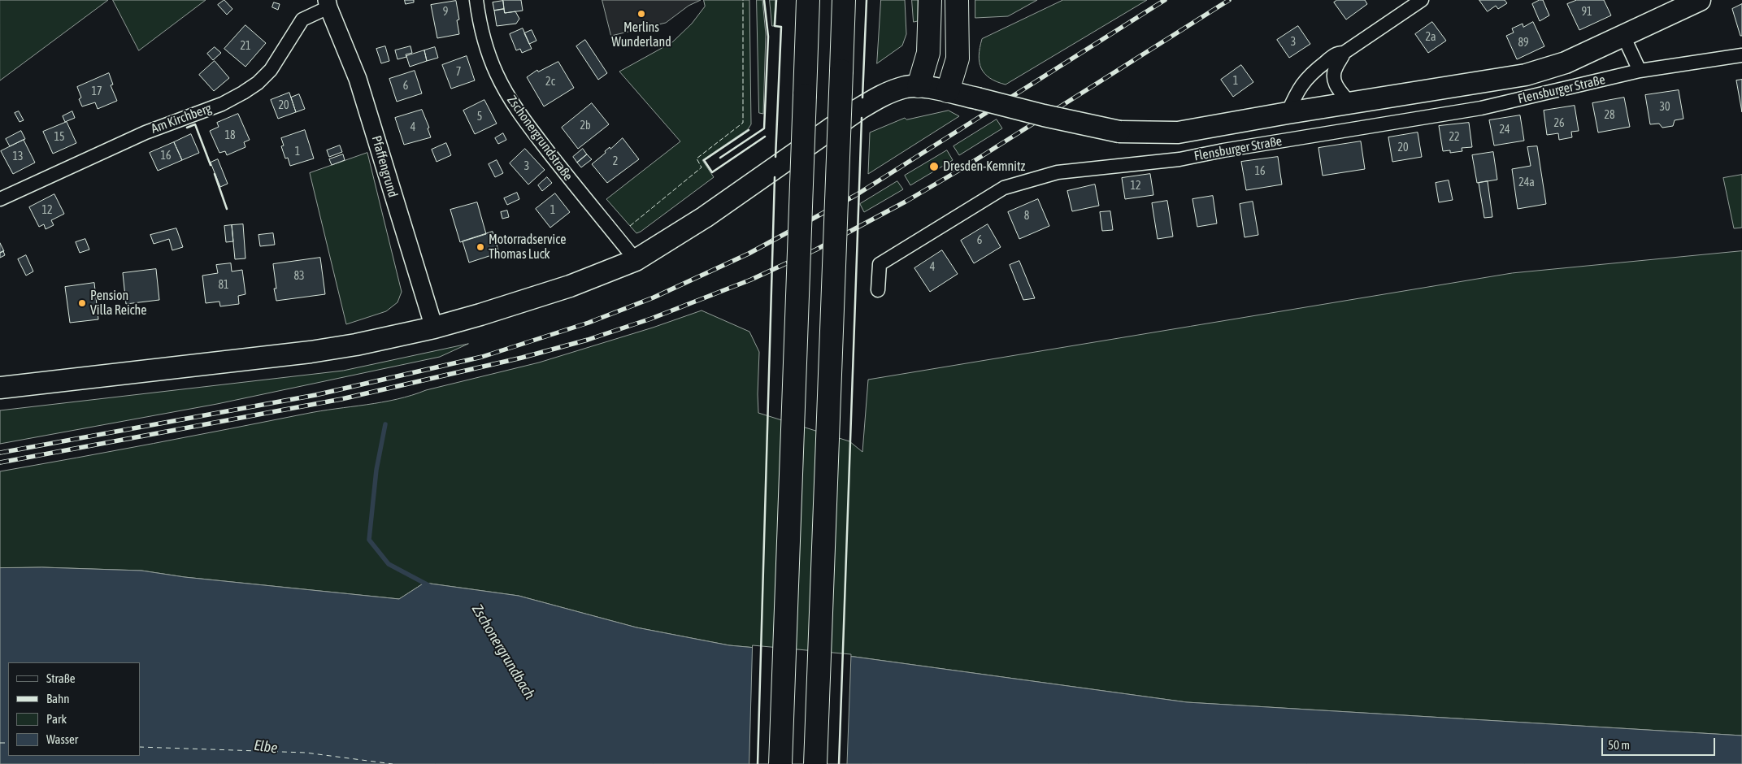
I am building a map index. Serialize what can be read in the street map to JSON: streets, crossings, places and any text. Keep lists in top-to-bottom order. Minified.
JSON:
{"streets":{"street":["Flensburger Straße","Am Kirchberg","Zschonergrundstraße","Pfaffengrund"]},"crossings":[["Am Kirchberg","Pfaffengrund"]],"water":["Zschonergrundbach","Elbe"],"places":["Merlins Wunderland","Dresden-Kemnitz","Motorradservice Thomas Luck","Pension Villa Reiche"],"house_numbers":["9","91","2a","3","89","21","7","1","2c","6","17","20","30","28","5","26","2b","4","24","18","15","22","20","1","16","13","2","3","16","24a","12","12","1","8","6","4","83","81"],"legend":["Straße","Bahn","Park","Wasser"],"scale_bar":"50 m"}
